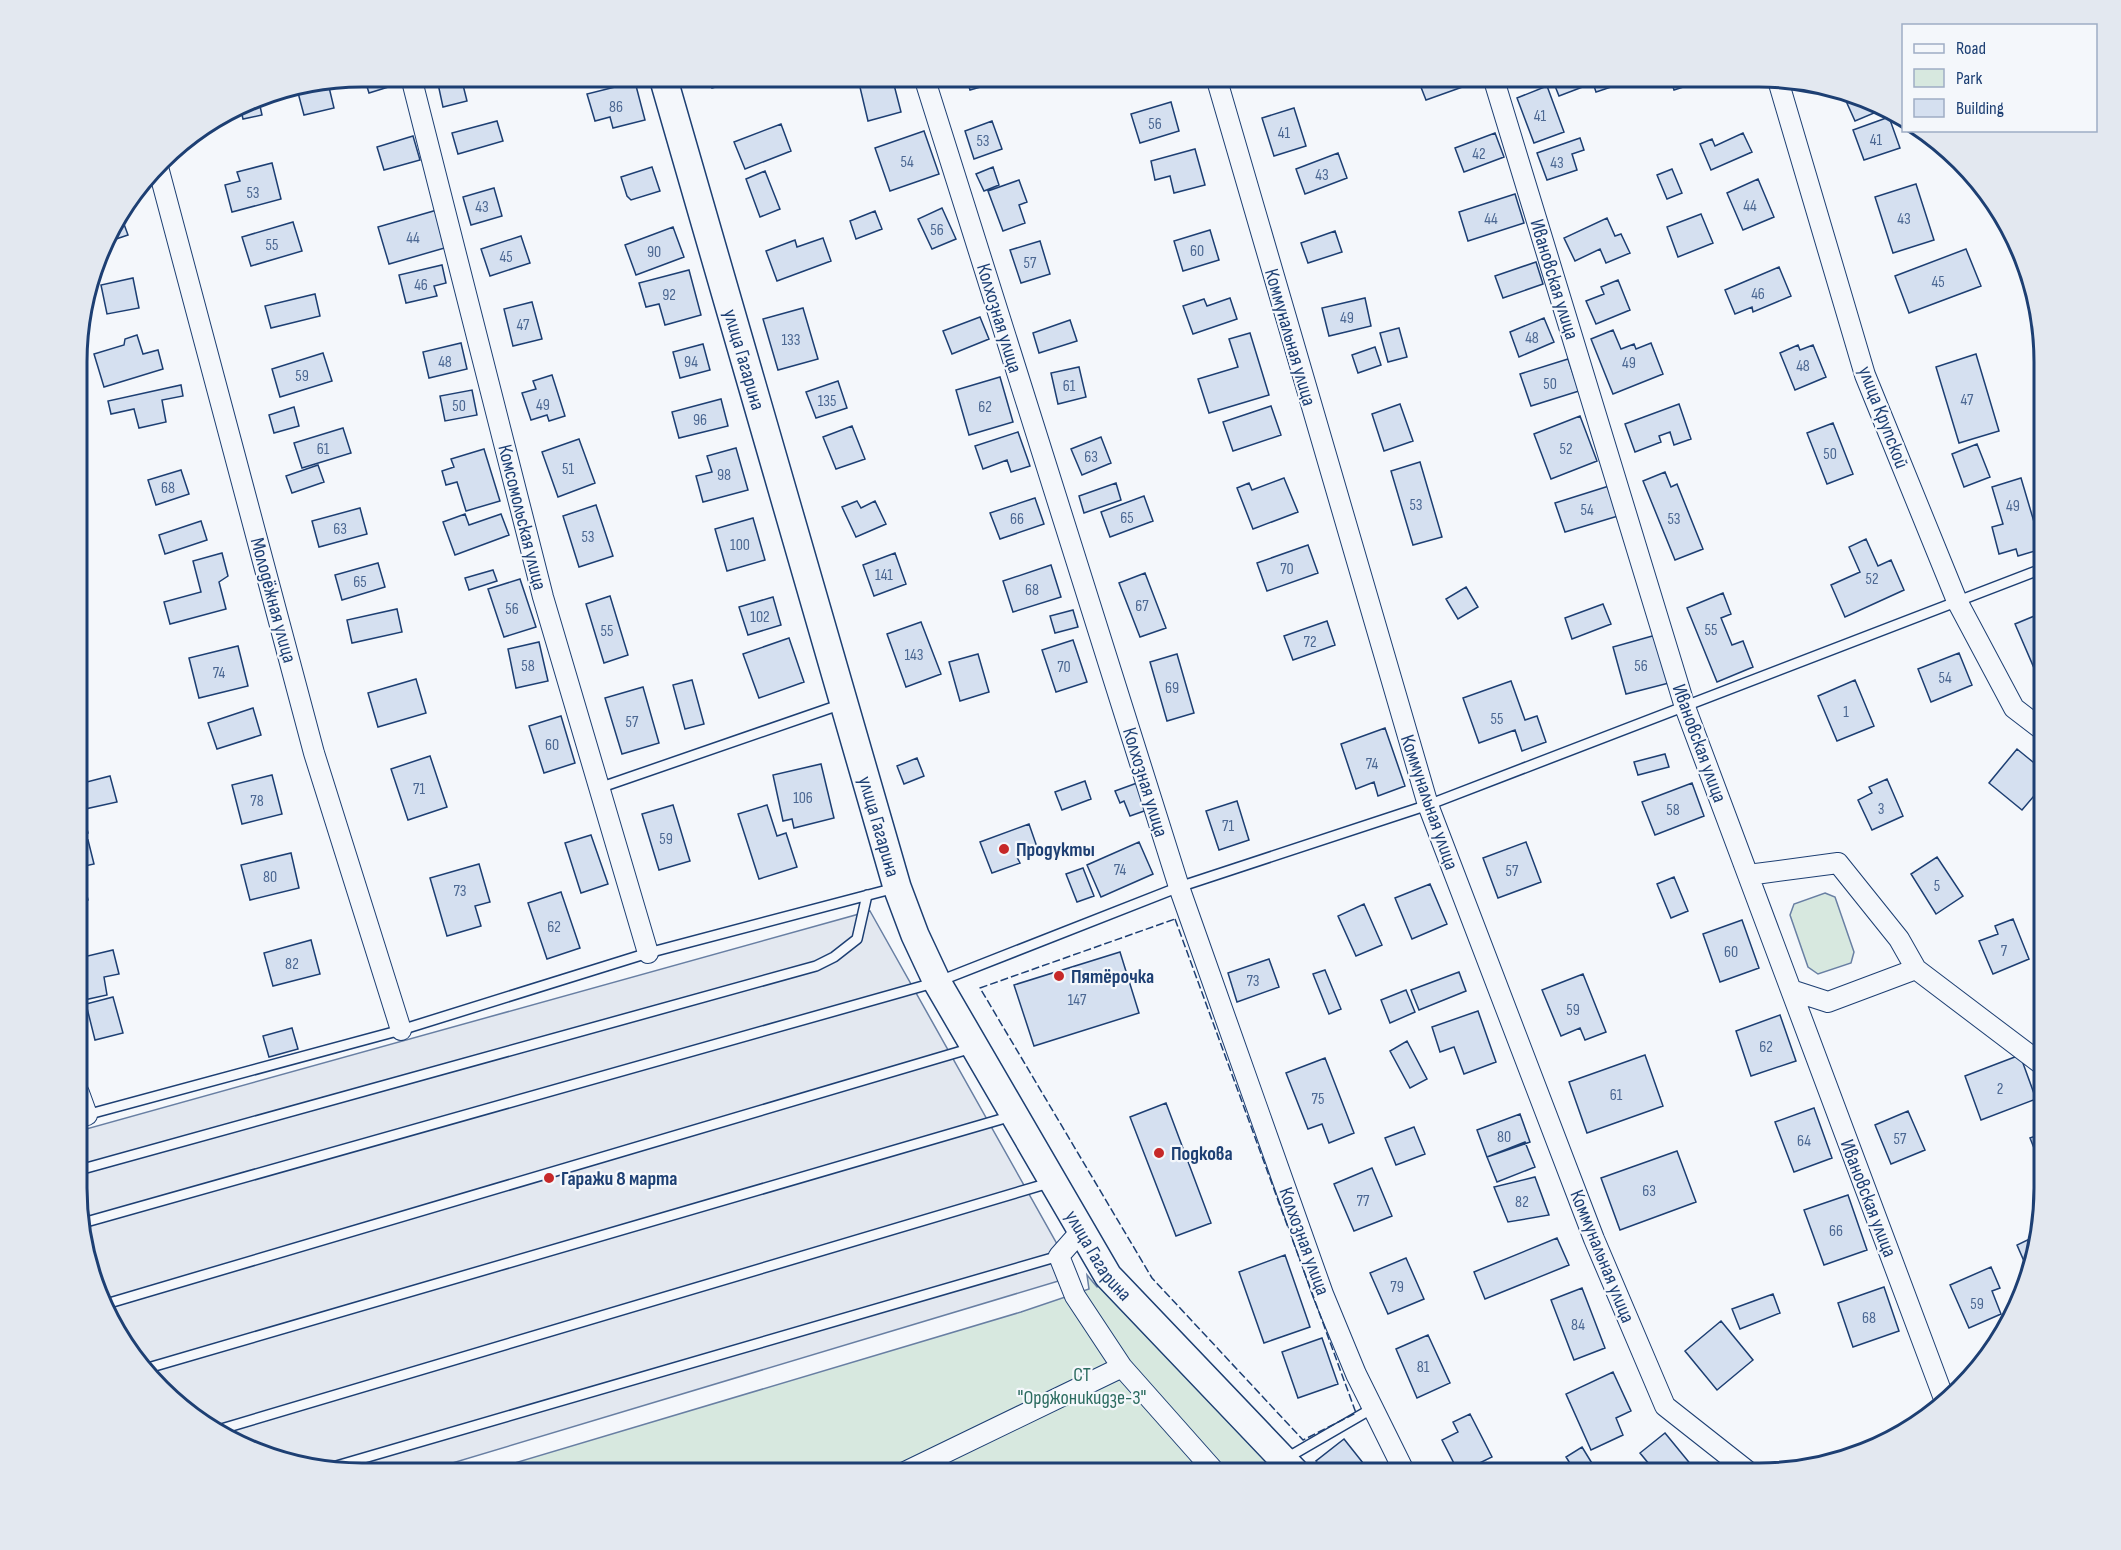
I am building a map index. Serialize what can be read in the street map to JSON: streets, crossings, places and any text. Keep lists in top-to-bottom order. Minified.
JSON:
{"streets":{"main road":["улица Гагарина"],"street":["Ивановская улица","Колхозная улица","Коммунальная улица","улица Крупской","Комсомольская улица","Молодёжная улица"]},"parks":["СТ \"Орджоникидзе-3\""],"places":["Продукты","Пятёрочка","Подкова","Гаражи 8 марта"],"house_numbers":["86","41","56","41","41","53","42","54","43","43","53","44","43","44","43","56","44","55","60","90","45","57","45","46","46","92","49","47","48","133","48","94","49","48","59","50","61","47","135","49","50","62","96","61","52","50","63","51","98","68","53","49","54","65","66","53","63","53","100","70","141","52","65","68","67","56","102","55","55","72","143","58","56","70","74","54","69","1","55","57","60","74","71","106","78","3","58","71","59","74","57","80","5","73","62","7","60","82","73","147","59","62","2","61","75","80","57","64","63","77","82","66","79","59","68","84","81"],"legend":["Road","Park","Building"]}
